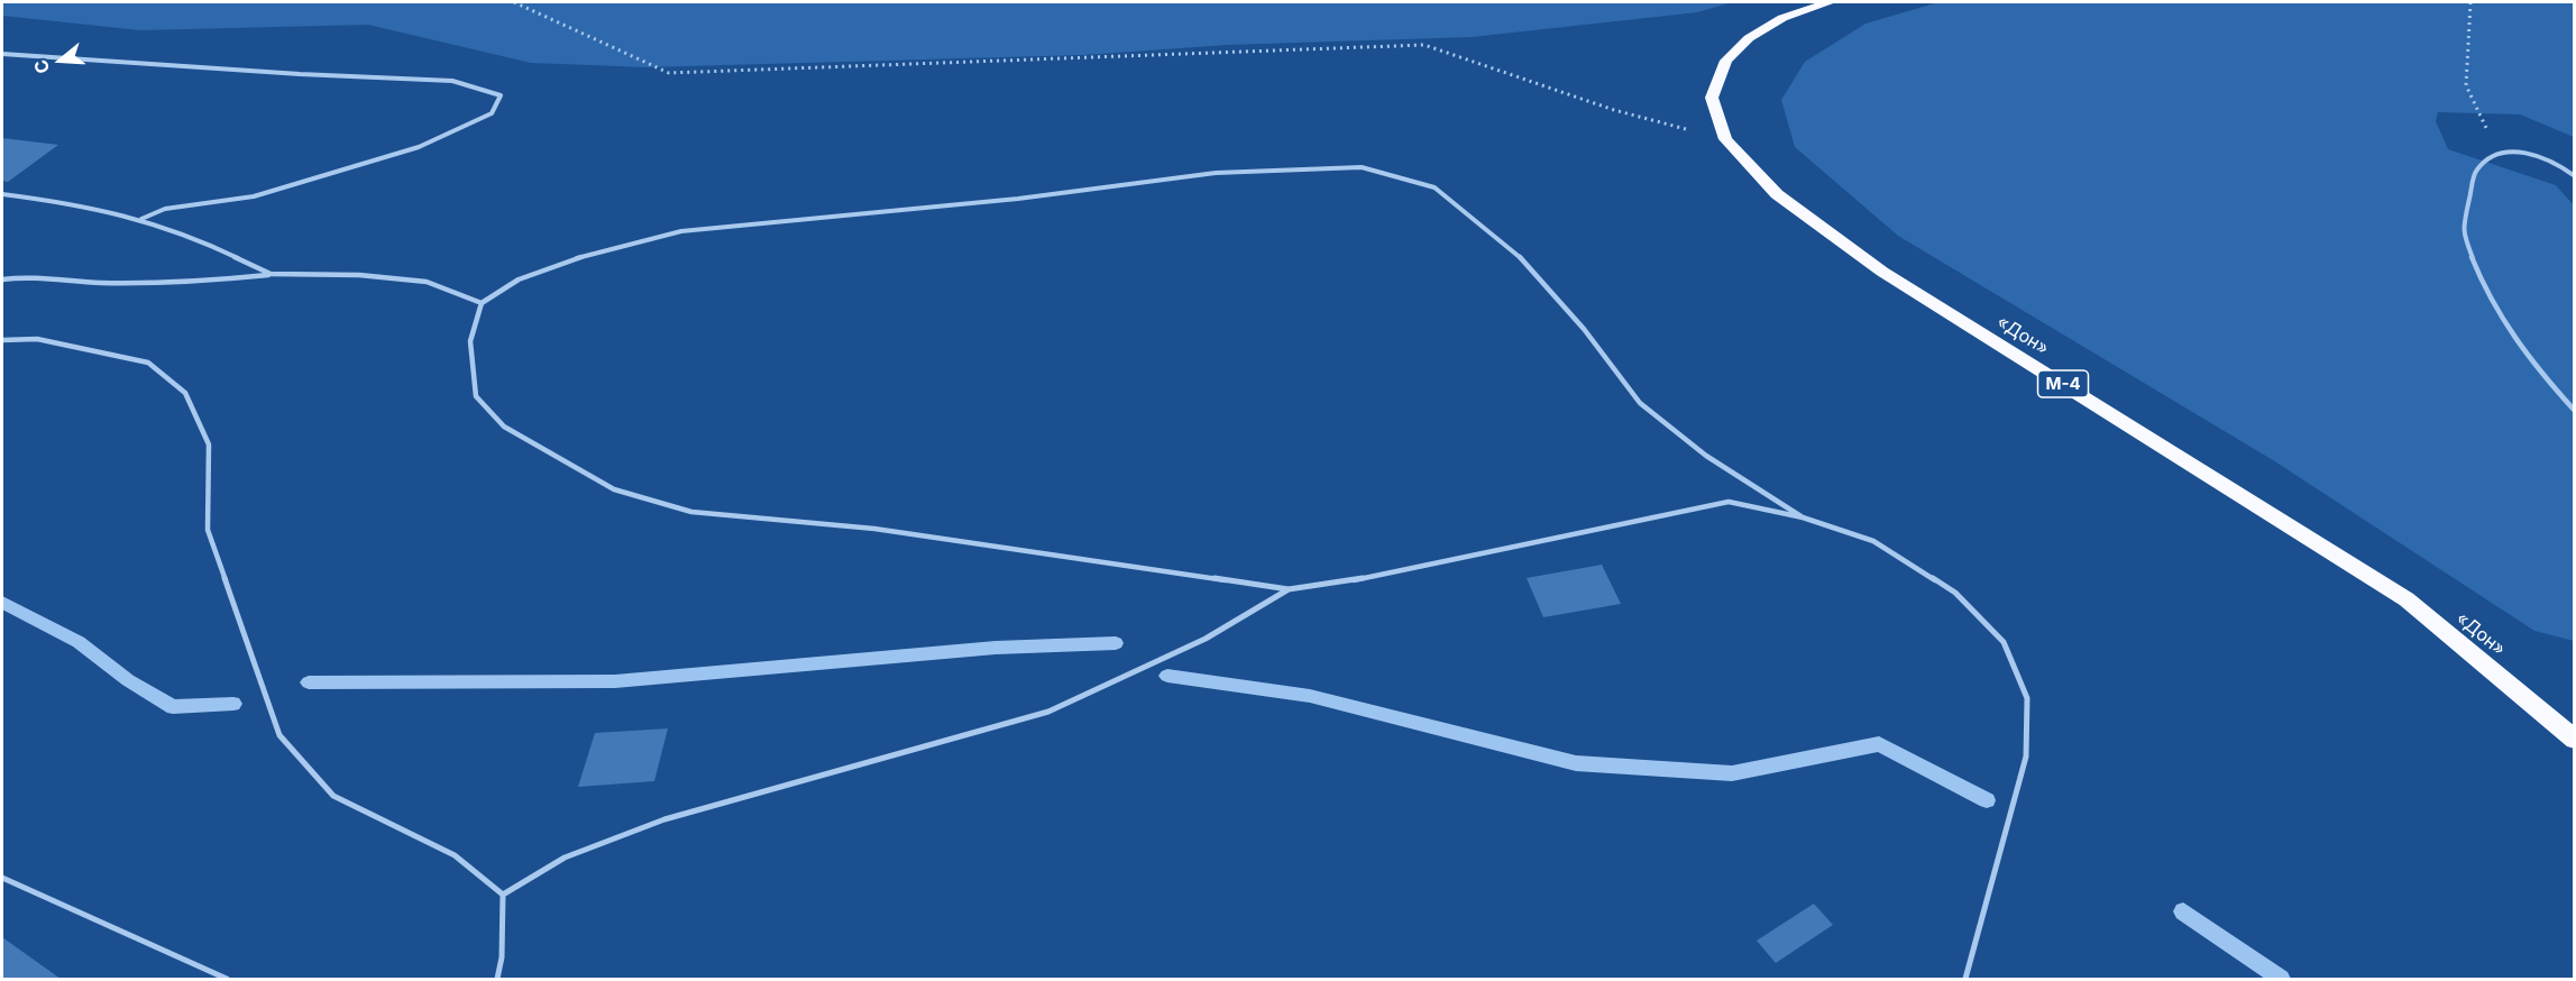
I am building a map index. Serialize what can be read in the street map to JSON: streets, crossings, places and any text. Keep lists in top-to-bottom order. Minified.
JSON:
{"streets":{"highway":["«Дон»","М-4"]},"north":"left"}
